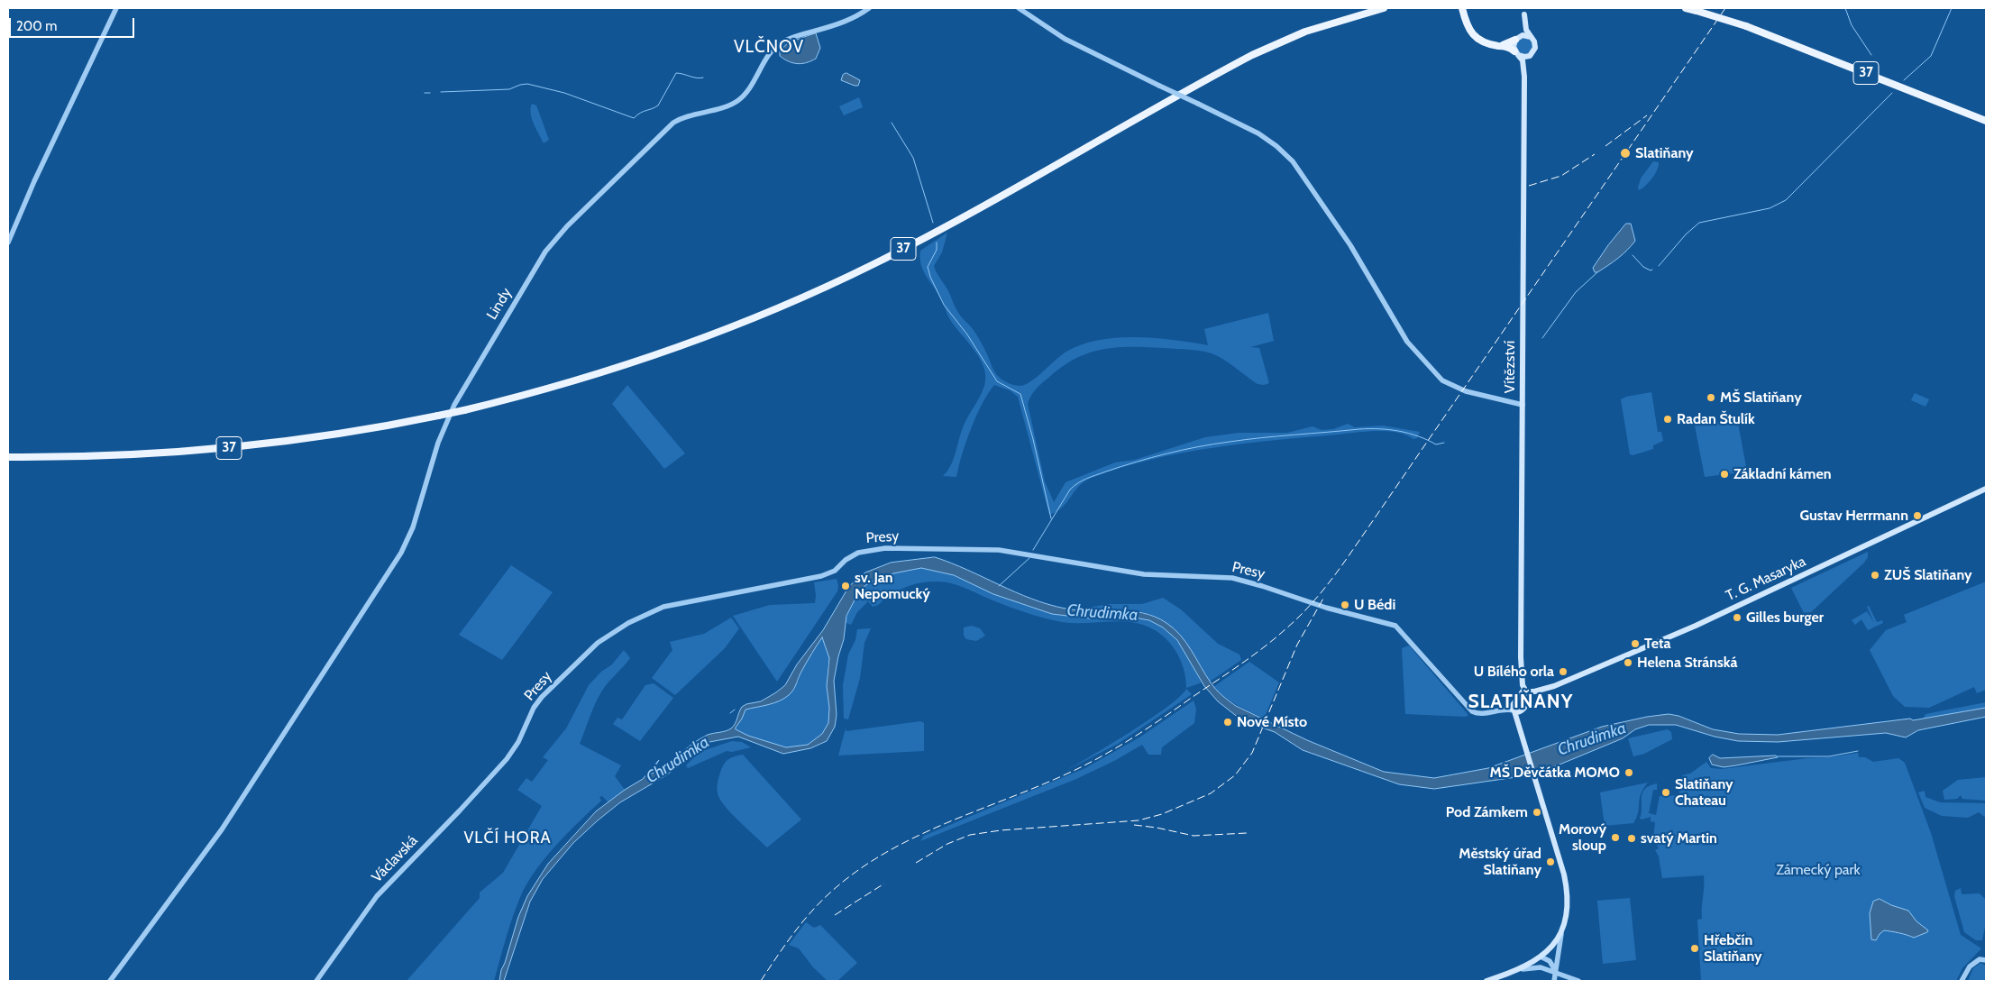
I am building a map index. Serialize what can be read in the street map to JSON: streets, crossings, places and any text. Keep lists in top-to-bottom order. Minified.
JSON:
{"streets":{"main road":["37","Vítězství","T. G. Masaryka"],"street":["Lindy","Presy","Václavská"]},"crossings":[["Vítězství","T. G. Masaryka"],["Presy","T. G. Masaryka"],["Presy","Václavská"]],"districts":["VLČNOV","SLATIŇANY","VLČÍ HORA"],"water":["Chrudimka"],"parks":["Zámecký park"],"places":["Slatiňany","MŠ Slatiňany","Radan Štulík","Základní kámen","Gustav Herrmann","ZUŠ Slatiňany","sv. Jan Nepomucký","U Bédi","Gilles burger","Teta","Helena Stránská","U Bílého orla","Nové Místo","MŠ Děvčátka MOMO","Slatiňany Chateau","Pod Zámkem","Morový sloup","svatý Martin","Městský úřad Slatiňany","Hřebčín Slatiňany"],"scale_bar":"200 m"}
